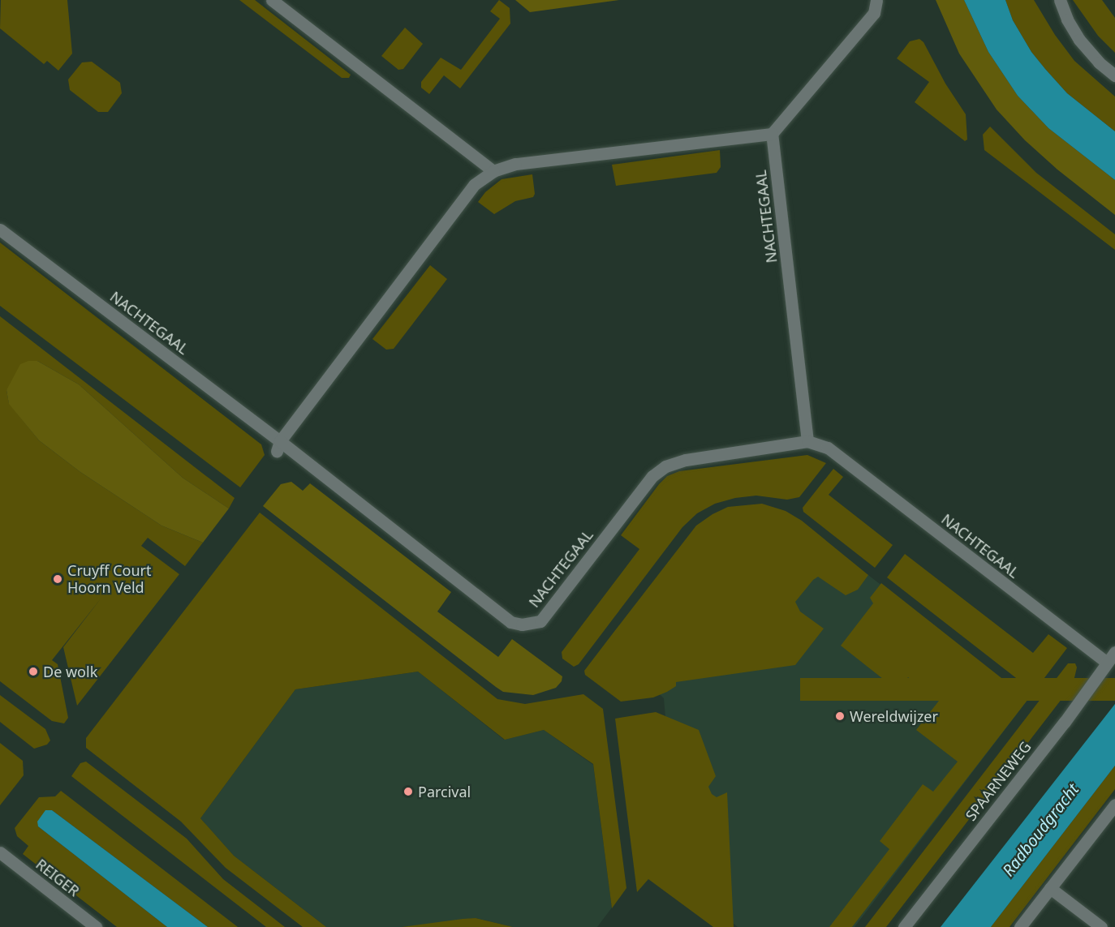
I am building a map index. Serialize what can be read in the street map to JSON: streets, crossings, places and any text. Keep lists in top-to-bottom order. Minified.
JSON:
{"streets":{"street":["NACHTEGAAL","SPAARNEWEG","REIGER"]},"crossings":[["NACHTEGAAL","SPAARNEWEG"]],"water":["Radboudgracht"],"places":["Cruyff Court Hoorn Veld","De wolk","Wereldwijzer","Parcival"]}
